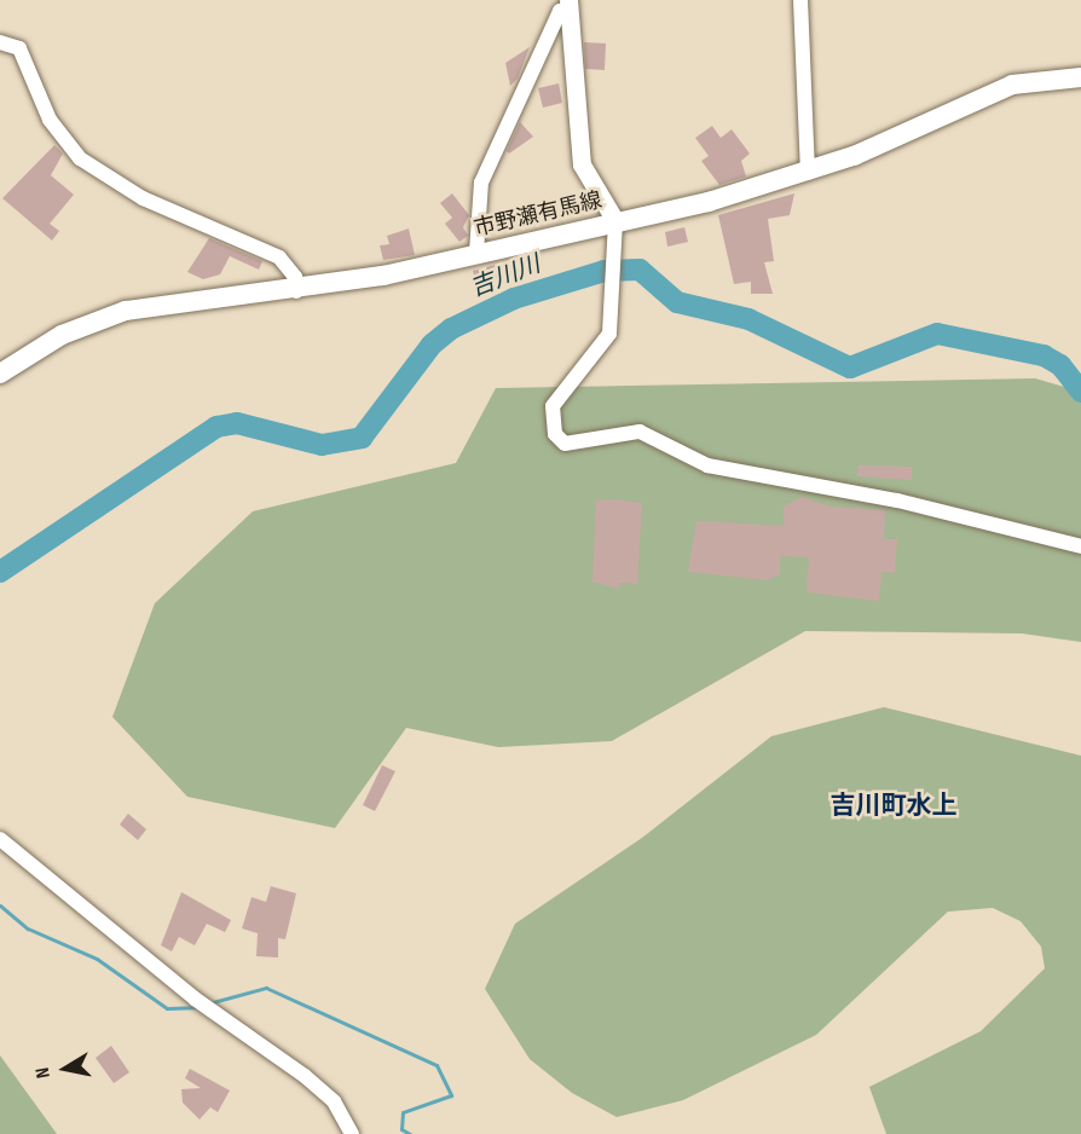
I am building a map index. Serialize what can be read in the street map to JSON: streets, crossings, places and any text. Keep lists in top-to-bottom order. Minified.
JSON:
{"streets":{"main road":["市野瀬有馬線"]},"districts":["吉川町水上"],"water":["吉川川"],"north":"left"}
